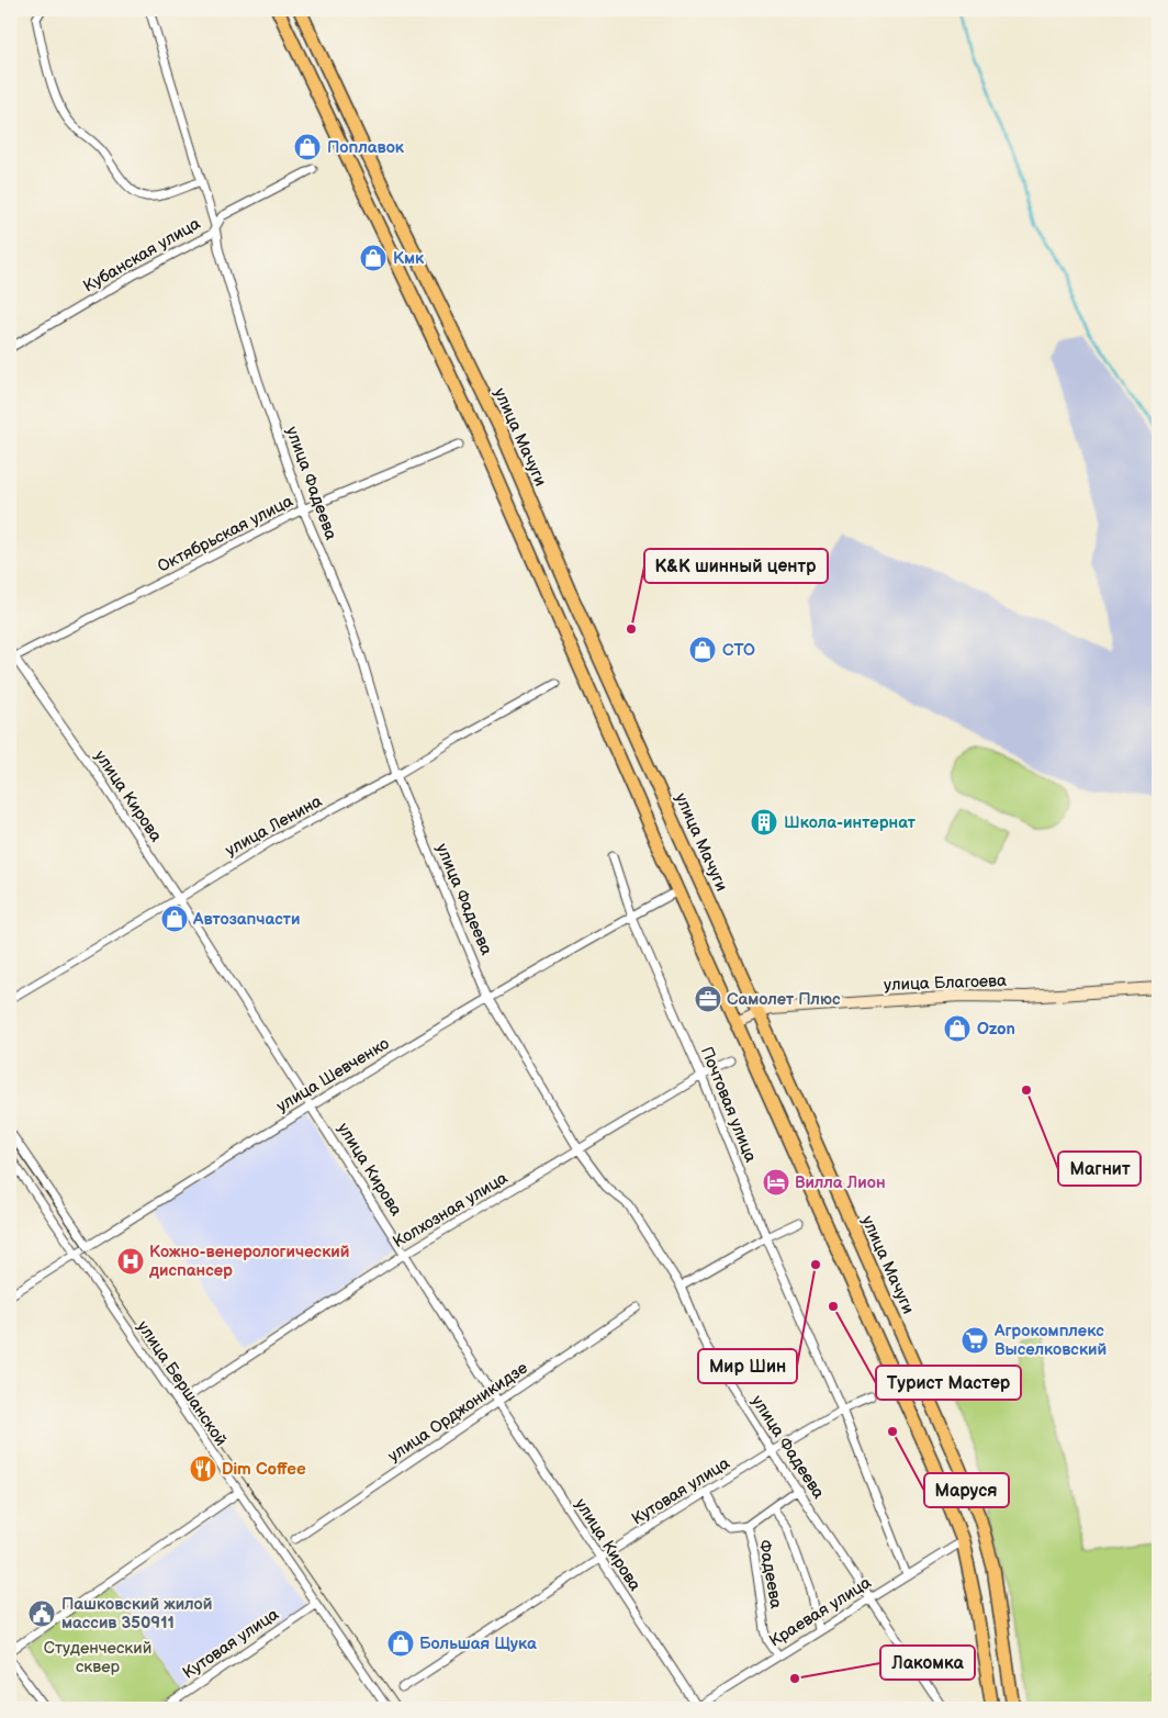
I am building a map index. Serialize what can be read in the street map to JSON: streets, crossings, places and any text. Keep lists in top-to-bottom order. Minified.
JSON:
{"streets":{"main road":["улица Мачуги"],"street":["Кубанская улица","улица Фадеева","Октябрьская улица","улица Кирова","улица Ленина","улица Благоева","улица Шевченко","Почтовая улица","Колхозная улица","улица Бершанской","улица Орджоникидзе","Кутовая улица","Фадеева","Краевая улица"]},"crossings":[["Кубанская улица","улица Фадеева"],["улица Мачуги","улица Благоева"],["улица Фадеева","Октябрьская улица"],["улица Фадеева","улица Ленина"],["улица Фадеева","улица Шевченко"],["улица Фадеева","Колхозная улица"],["улица Фадеева","Кутовая улица"],["улица Фадеева","Фадеева"],["улица Фадеева","Краевая улица"],["Октябрьская улица","улица Кирова"],["улица Кирова","улица Ленина"],["улица Кирова","улица Шевченко"],["улица Кирова","Колхозная улица"],["улица Кирова","улица Орджоникидзе"],["улица Кирова","Кутовая улица"],["улица Кирова","Краевая улица"],["улица Шевченко","Почтовая улица"],["улица Шевченко","улица Бершанской"],["Почтовая улица","Колхозная улица"],["Почтовая улица","Кутовая улица"],["Почтовая улица","Краевая улица"],["улица Бершанской","Кутовая улица"],["Фадеева","Краевая улица"]],"parks":["Студенческий сквер"],"places":{"shop":["Поплавок","Кмк","СТО","Автозапчасти","Ozon","Большая Щука"],"other":["K&K шинный центр","Магнит","Мир Шин","Турист Мастер","Маруся","Лакомка"],"building":["Школа-интернат"],"office":["Самолет Плюс"],"hotel":["Вилла Лион"],"hospital":["Кожно-венерологический диспансер"],"supermarket":["Агрокомплекс Выселковский"],"restaurant":["Dim Coffee"],"public building":["Пашковский жилой массив 350911"]}}
